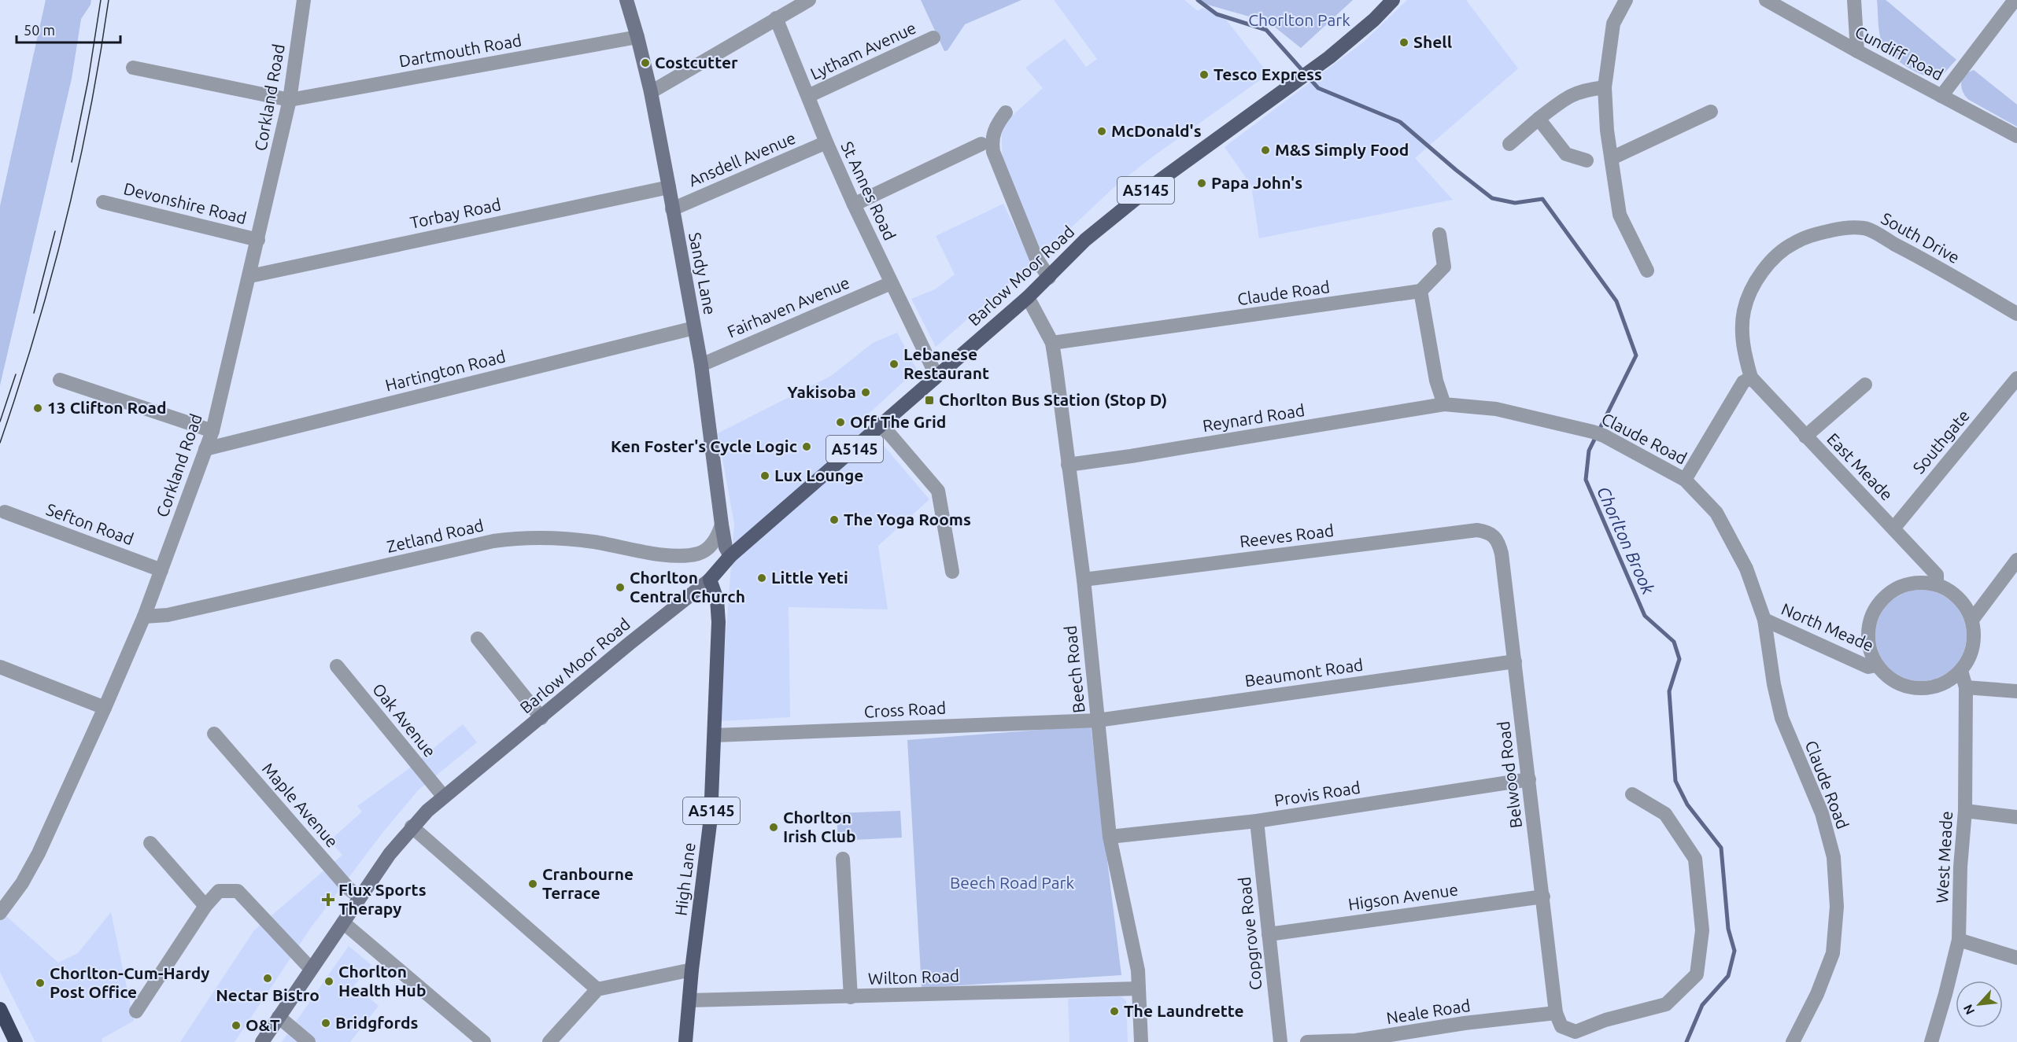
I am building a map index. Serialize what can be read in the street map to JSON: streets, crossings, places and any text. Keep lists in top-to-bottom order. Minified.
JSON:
{"streets":{"main road":["A5145","Sandy Lane","Barlow Moor Road","High Lane"],"street":["Dartmouth Road","Lytham Avenue","Cundiff Road","Corkland Road","Ansdell Avenue","St Annes Road","Devonshire Road","Torbay Road","South Drive","Claude Road","Fairhaven Avenue","Hartington Road","Reynard Road","Southgate","East Meade","Sefton Road","Zetland Road","Reeves Road","North Meade","Beech Road","Beaumont Road","Cross Road","Oak Avenue","Belwood Road","Provis Road","Maple Avenue","West Meade","Higson Avenue","Copgrove Road","Wilton Road","Neale Road"]},"crossings":[["Dartmouth Road","Corkland Road"],["Dartmouth Road","Sandy Lane"],["Lytham Avenue","St Annes Road"],["Corkland Road","Devonshire Road"],["Corkland Road","Torbay Road"],["Corkland Road","Hartington Road"],["Corkland Road","Sefton Road"],["Corkland Road","Zetland Road"],["Ansdell Avenue","St Annes Road"],["Ansdell Avenue","Sandy Lane"],["St Annes Road","Barlow Moor Road"],["St Annes Road","Fairhaven Avenue"],["Torbay Road","Sandy Lane"],["South Drive","East Meade"],["Sandy Lane","Barlow Moor Road"],["Sandy Lane","Fairhaven Avenue"],["Sandy Lane","Hartington Road"],["Sandy Lane","Zetland Road"],["Barlow Moor Road","Beech Road"],["Barlow Moor Road","Oak Avenue"],["Barlow Moor Road","Maple Avenue"],["Barlow Moor Road","High Lane"],["Claude Road","Reynard Road"],["Claude Road","North Meade"],["Claude Road","Beech Road"],["Reynard Road","Beech Road"],["Southgate","East Meade"],["East Meade","North Meade"],["East Meade","West Meade"],["Reeves Road","Beech Road"],["Reeves Road","Belwood Road"],["North Meade","West Meade"],["Beech Road","Beaumont Road"],["Beech Road","Cross Road"],["Beech Road","Provis Road"],["Beech Road","Wilton Road"],["Beaumont Road","Cross Road"],["Beaumont Road","Belwood Road"],["Cross Road","High Lane"],["Belwood Road","Provis Road"],["Belwood Road","Higson Avenue"],["Belwood Road","Neale Road"],["Provis Road","Copgrove Road"],["High Lane","Wilton Road"],["Higson Avenue","Copgrove Road"]],"water":["Chorlton Brook"],"parks":["Chorlton Park","Beech Road Park"],"places":{"other":["Shell","Costcutter","Tesco Express","McDonald's","M&S Simply Food","Papa John's","Lebanese Restaurant","Yakisoba","13 Clifton Road","Off The Grid","Ken Foster's Cycle Logic","Lux Lounge","The Yoga Rooms","Little Yeti","Chorlton Central Church","Chorlton Irish Club","Cranbourne Terrace","Nectar Bistro","Chorlton Health Hub","Chorlton-Cum-Hardy Post Office","The Laundrette","Bridgfords","O&T"],"transit":["Chorlton Bus Station (Stop D)"],"health":["Flux Sports Therapy"]},"scale_bar":"50 m","north":"bottom left"}
